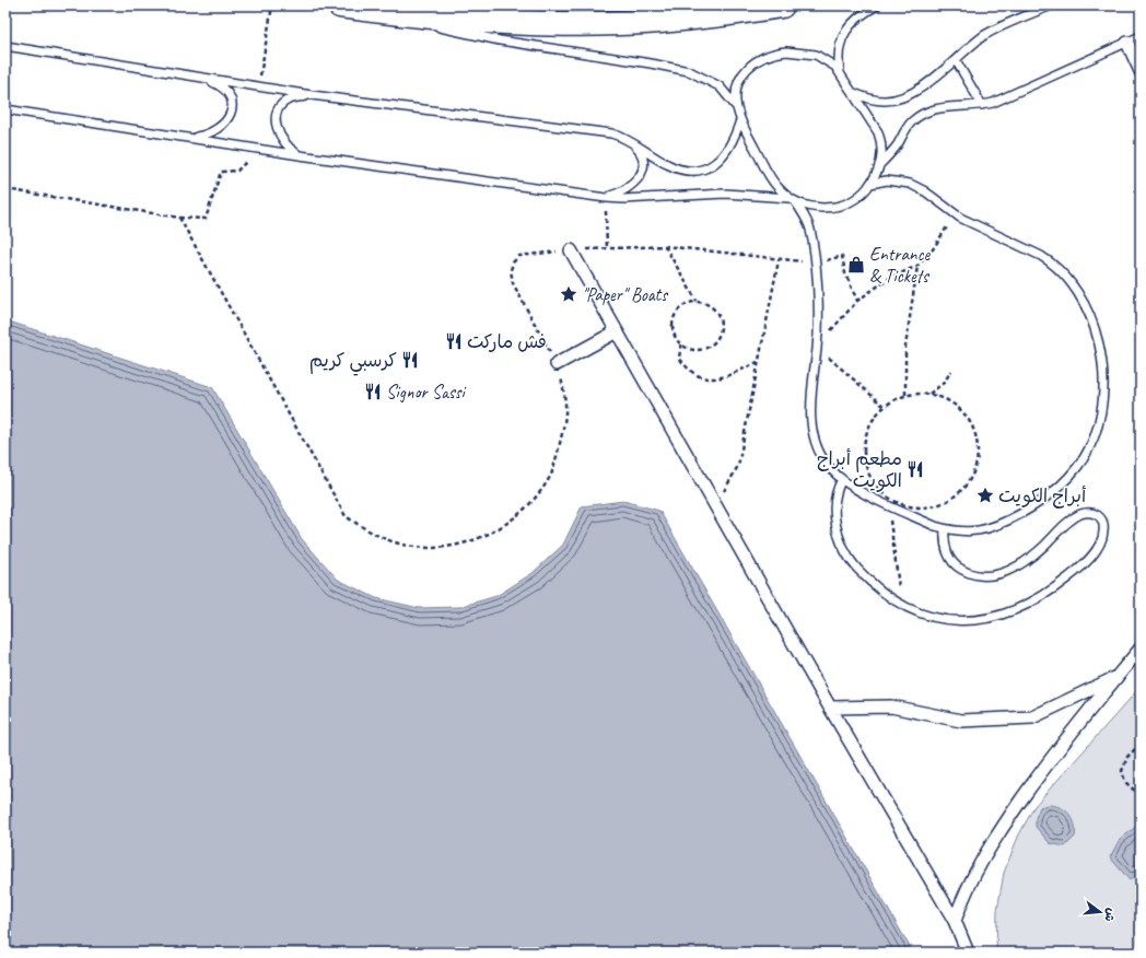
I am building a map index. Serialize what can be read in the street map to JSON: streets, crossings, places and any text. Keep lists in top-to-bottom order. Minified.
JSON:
{"places":{"shop":["Entrance & Tickets"],"place":["\"Paper\" Boats","أبراج الكويت"],"restaurant":["فش ماركت","كرسبي كريم","Signor Sassi","مطعم أبراج الكويت"]},"north":"right"}
